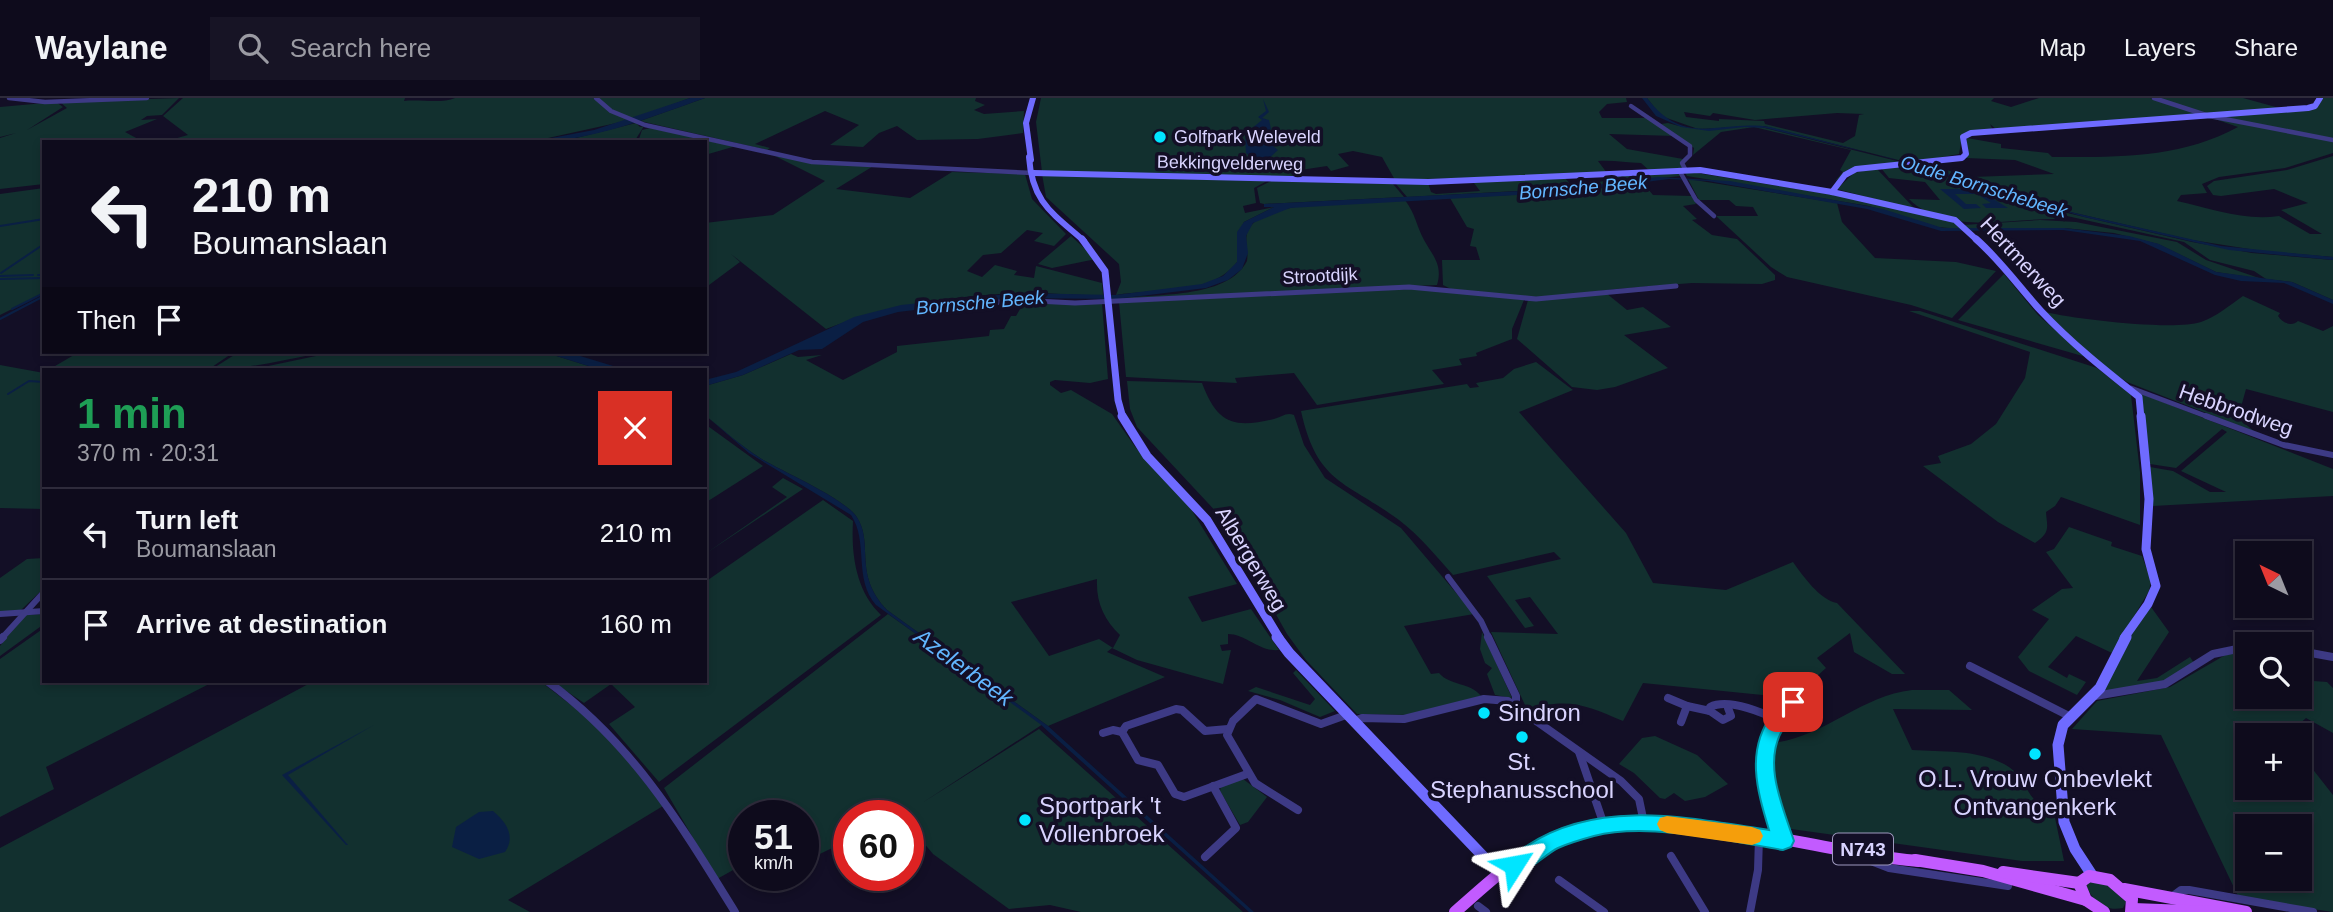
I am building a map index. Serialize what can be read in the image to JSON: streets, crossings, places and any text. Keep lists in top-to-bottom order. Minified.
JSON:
{"streets":{"main road":["N743"],"street":["Bekkingvelderweg","Hertmerweg","Strootdijk","Hebbrodweg","Albergerweg"]},"crossings":[["Bekkingvelderweg","Hertmerweg"],["Bekkingvelderweg","Albergerweg"],["Hertmerweg","Hebbrodweg"],["Strootdijk","Albergerweg"],["Albergerweg","N743"]],"water":["Oude Bornschebeek","Bornsche Beek","Azelerbeek"],"places":["Golfpark Weleveld","Sindron","St. Stephanusschool","O.L. Vrouw Onbevlekt Ontvangenkerk","Sportpark 't Vollenbroek"],"north":"top left","page":{"header":"Waylane","search":"Search here","nav":["Map","Layers","Share"],"turn":["210 m","Boumanslaan"],"then":"Then","heading":["1 min","370 m · 20:31"],"list":[{"name":"Turn left","note":"Boumanslaan","value":"210 m"},{"name":"Arrive at destination","value":"160 m"}],"map_buttons":["+","−"],"speed":"51 km/h","limit":"60"}}
